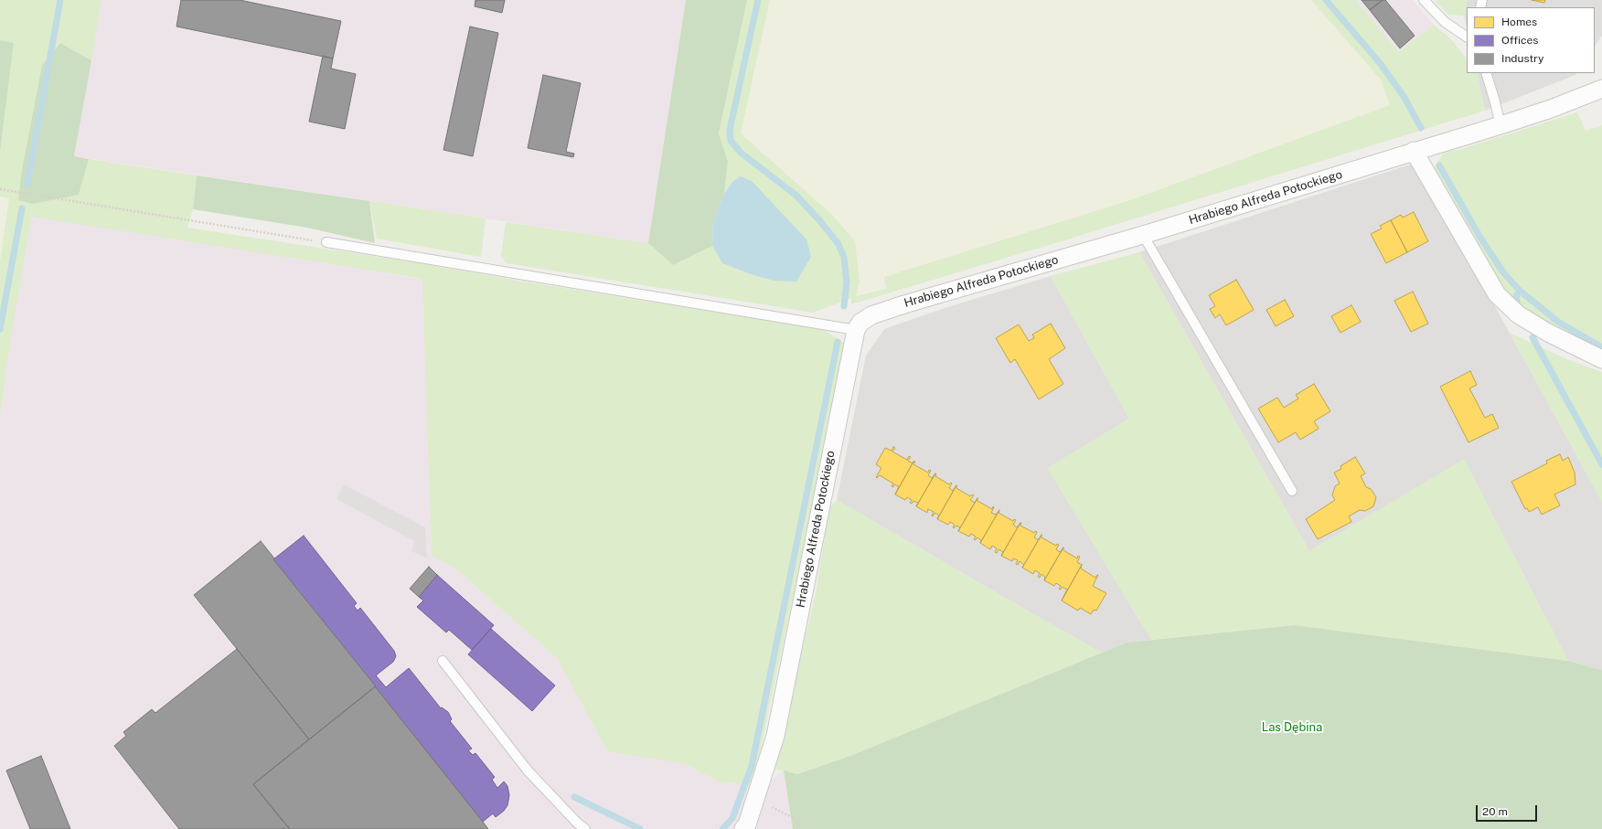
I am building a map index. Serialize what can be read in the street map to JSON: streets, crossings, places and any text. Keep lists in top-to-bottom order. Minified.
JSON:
{"streets":{"street":["Hrabiego Alfreda Potockiego"]},"parks":["Las Dębina"],"legend":["Homes","Offices","Industry"],"scale_bar":"20 m"}
